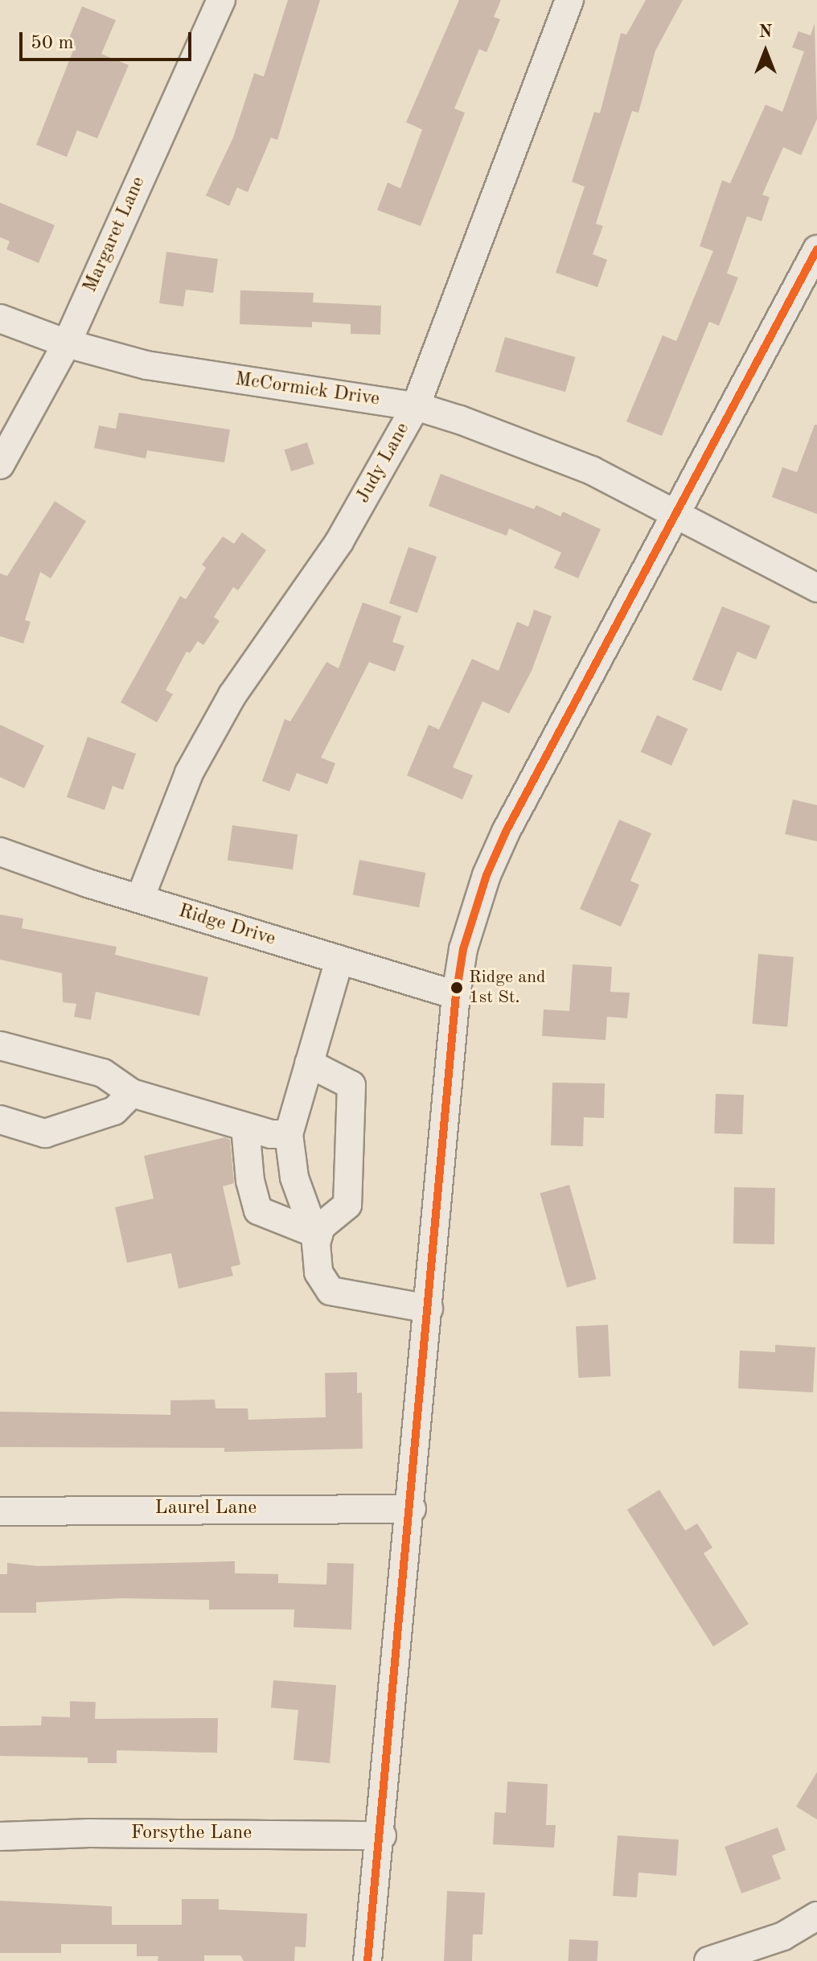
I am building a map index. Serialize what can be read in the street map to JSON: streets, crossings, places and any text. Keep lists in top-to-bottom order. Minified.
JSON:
{"streets":{"street":["Margaret Lane","McCormick Drive","Judy Lane","Ridge Drive","Laurel Lane","Forsythe Lane"]},"crossings":[["Margaret Lane","McCormick Drive"],["McCormick Drive","Judy Lane"],["Judy Lane","Ridge Drive"]],"places":["Ridge and 1st St."],"scale_bar":"50 m","north":"top"}
